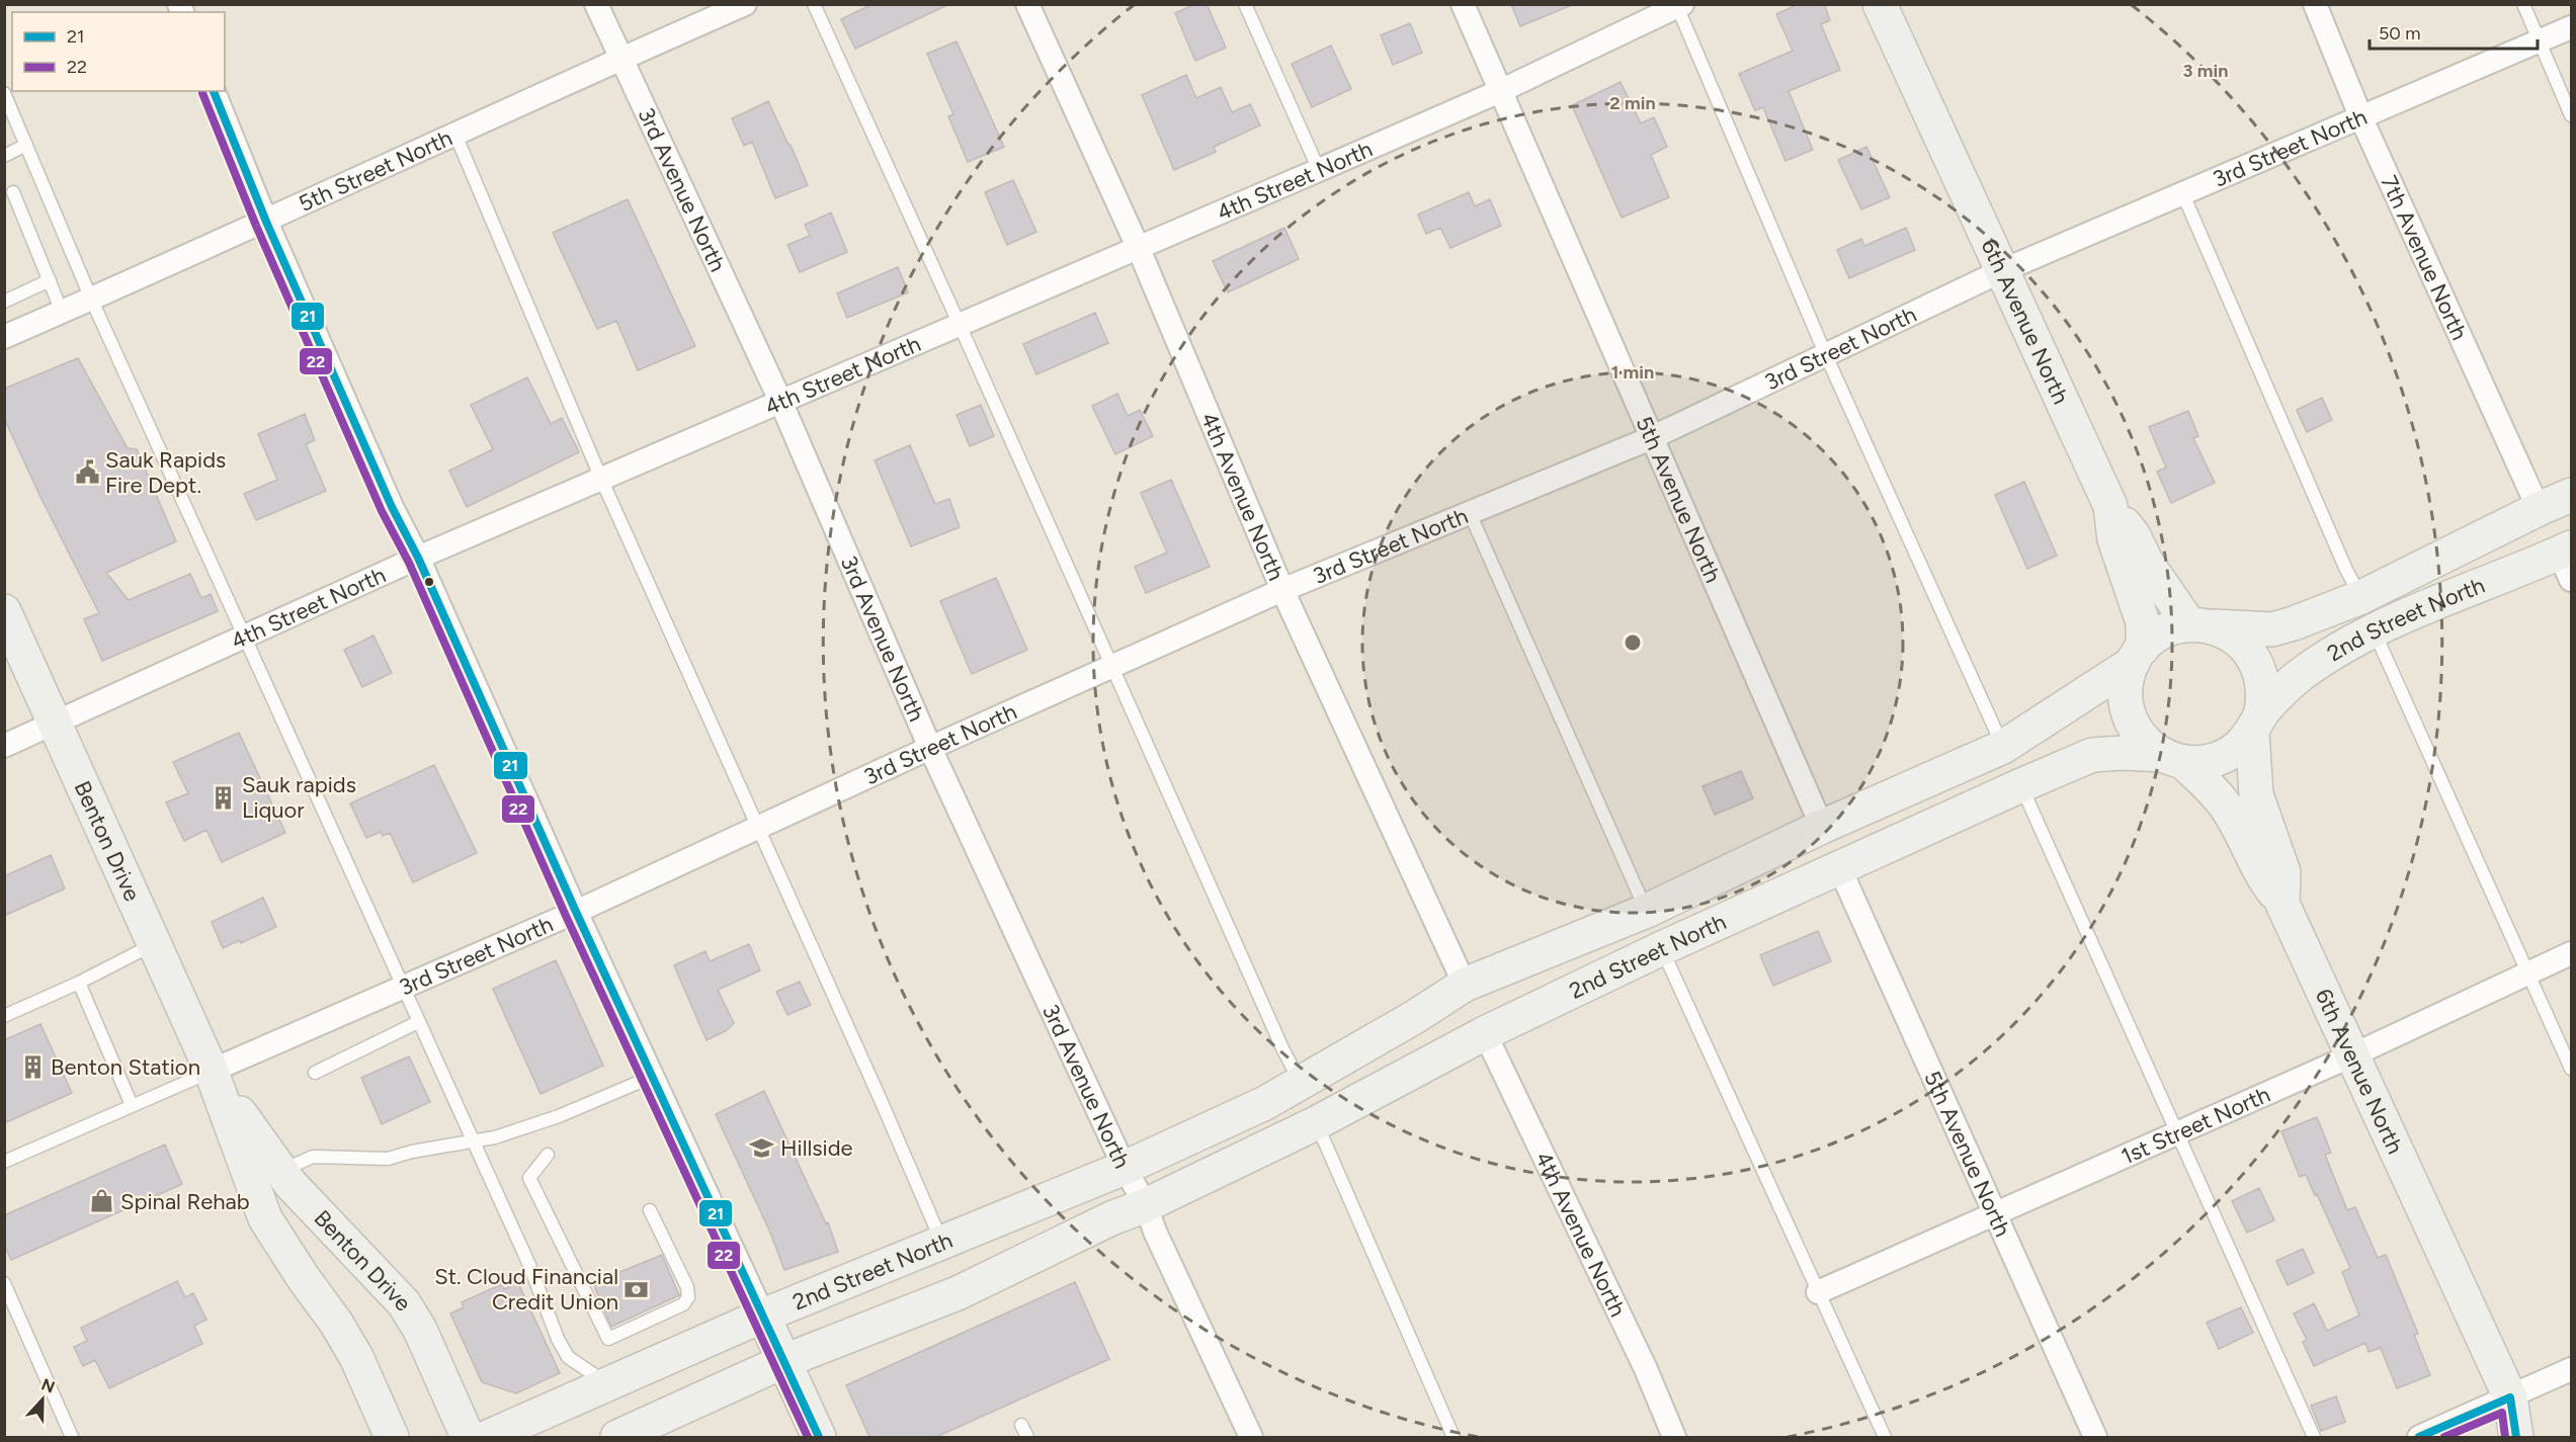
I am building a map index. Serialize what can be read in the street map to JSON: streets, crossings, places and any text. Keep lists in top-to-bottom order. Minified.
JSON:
{"streets":{"main road":["6th Avenue North","2nd Street North","Benton Drive"],"street":["3rd Street North","5th Street North","4th Street North","3rd Avenue North","7th Avenue North","4th Avenue North","5th Avenue North","1st Street North"]},"crossings":[["3rd Street North","3rd Avenue North"],["3rd Street North","7th Avenue North"],["3rd Street North","6th Avenue North"],["3rd Street North","4th Avenue North"],["3rd Street North","5th Avenue North"],["3rd Street North","Benton Drive"],["5th Street North","3rd Avenue North"],["4th Street North","3rd Avenue North"],["4th Street North","4th Avenue North"],["4th Street North","5th Avenue North"],["4th Street North","Benton Drive"],["3rd Avenue North","2nd Street North"],["6th Avenue North","2nd Street North"],["6th Avenue North","1st Street North"],["4th Avenue North","2nd Street North"],["5th Avenue North","2nd Street North"],["5th Avenue North","1st Street North"]],"places":{"public building":["Sauk Rapids Fire Dept."],"building":["Sauk rapids Liquor","Benton Station"],"school or university":["Hillside"],"shop":["Spinal Rehab"],"bank":["St. Cloud Financial Credit Union"]},"lines":["transit line 21","transit line 22"],"legend":["21","22"],"scale_bar":"50 m","north":"top","rings":["3 min","2 min","1 min"]}
